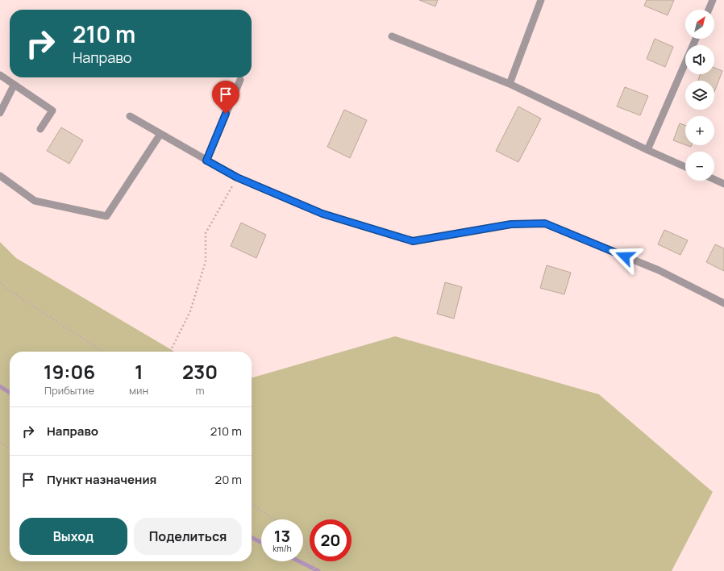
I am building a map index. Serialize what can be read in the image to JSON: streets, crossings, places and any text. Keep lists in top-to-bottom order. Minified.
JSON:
{"north":"top right","page":{"map_buttons":["+","−"],"turn":["210 m","Направо"],"eta":["19:06","Прибытие","1","мин","230","m"],"list":[{"name":"Направо","value":"210 m"},{"name":"Пункт назначения","value":"20 m"}],"buttons":["Выход","Поделиться"],"speed":"13 km/h","limit":"20"}}
